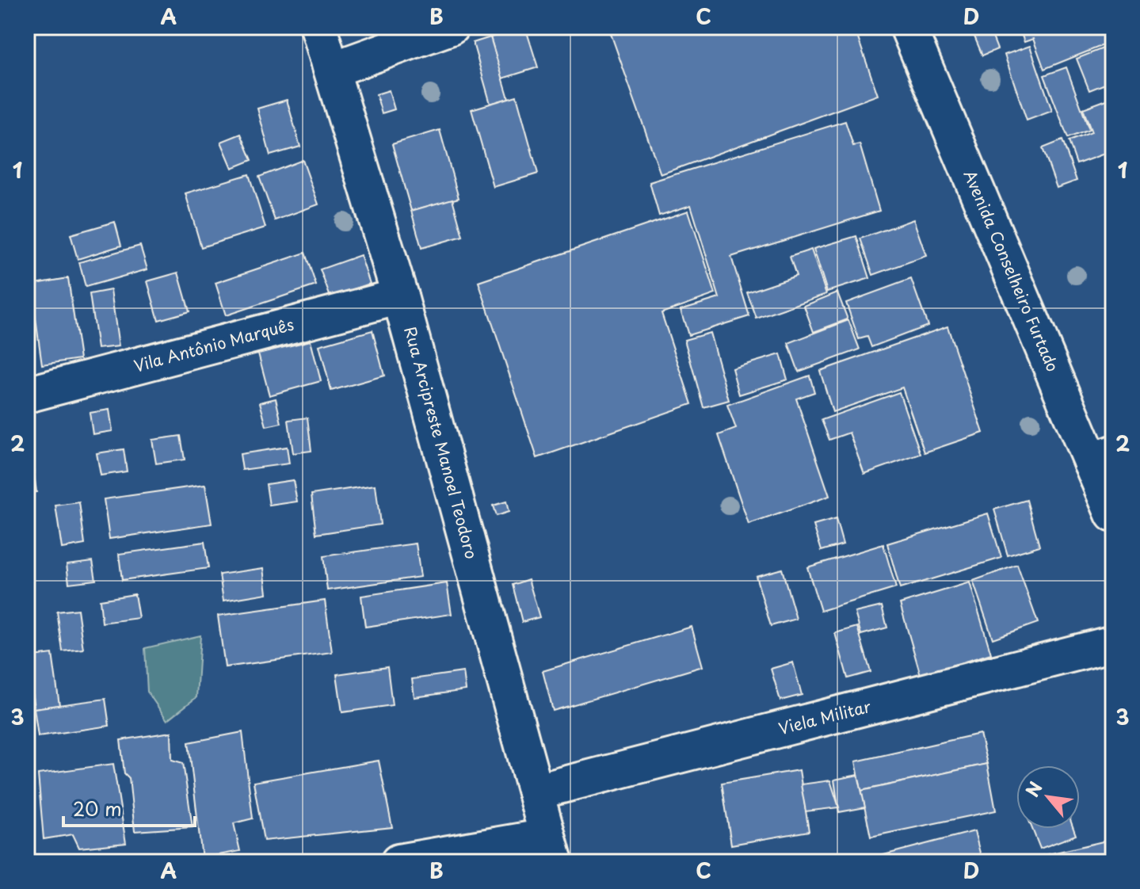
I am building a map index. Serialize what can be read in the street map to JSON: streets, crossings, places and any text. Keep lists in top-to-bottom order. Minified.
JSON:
{"streets":{"street":["Avenida Conselheiro Furtado","Vila Antônio Marquês","Rua Arcipreste Manoel Teodoro","Viela Militar"]},"crossings":[["Vila Antônio Marquês","Rua Arcipreste Manoel Teodoro"],["Rua Arcipreste Manoel Teodoro","Viela Militar"]],"scale_bar":"20 m","north":"top left","grid":{"columns":["A","B","C","D"],"rows":["1","2","3"]}}
